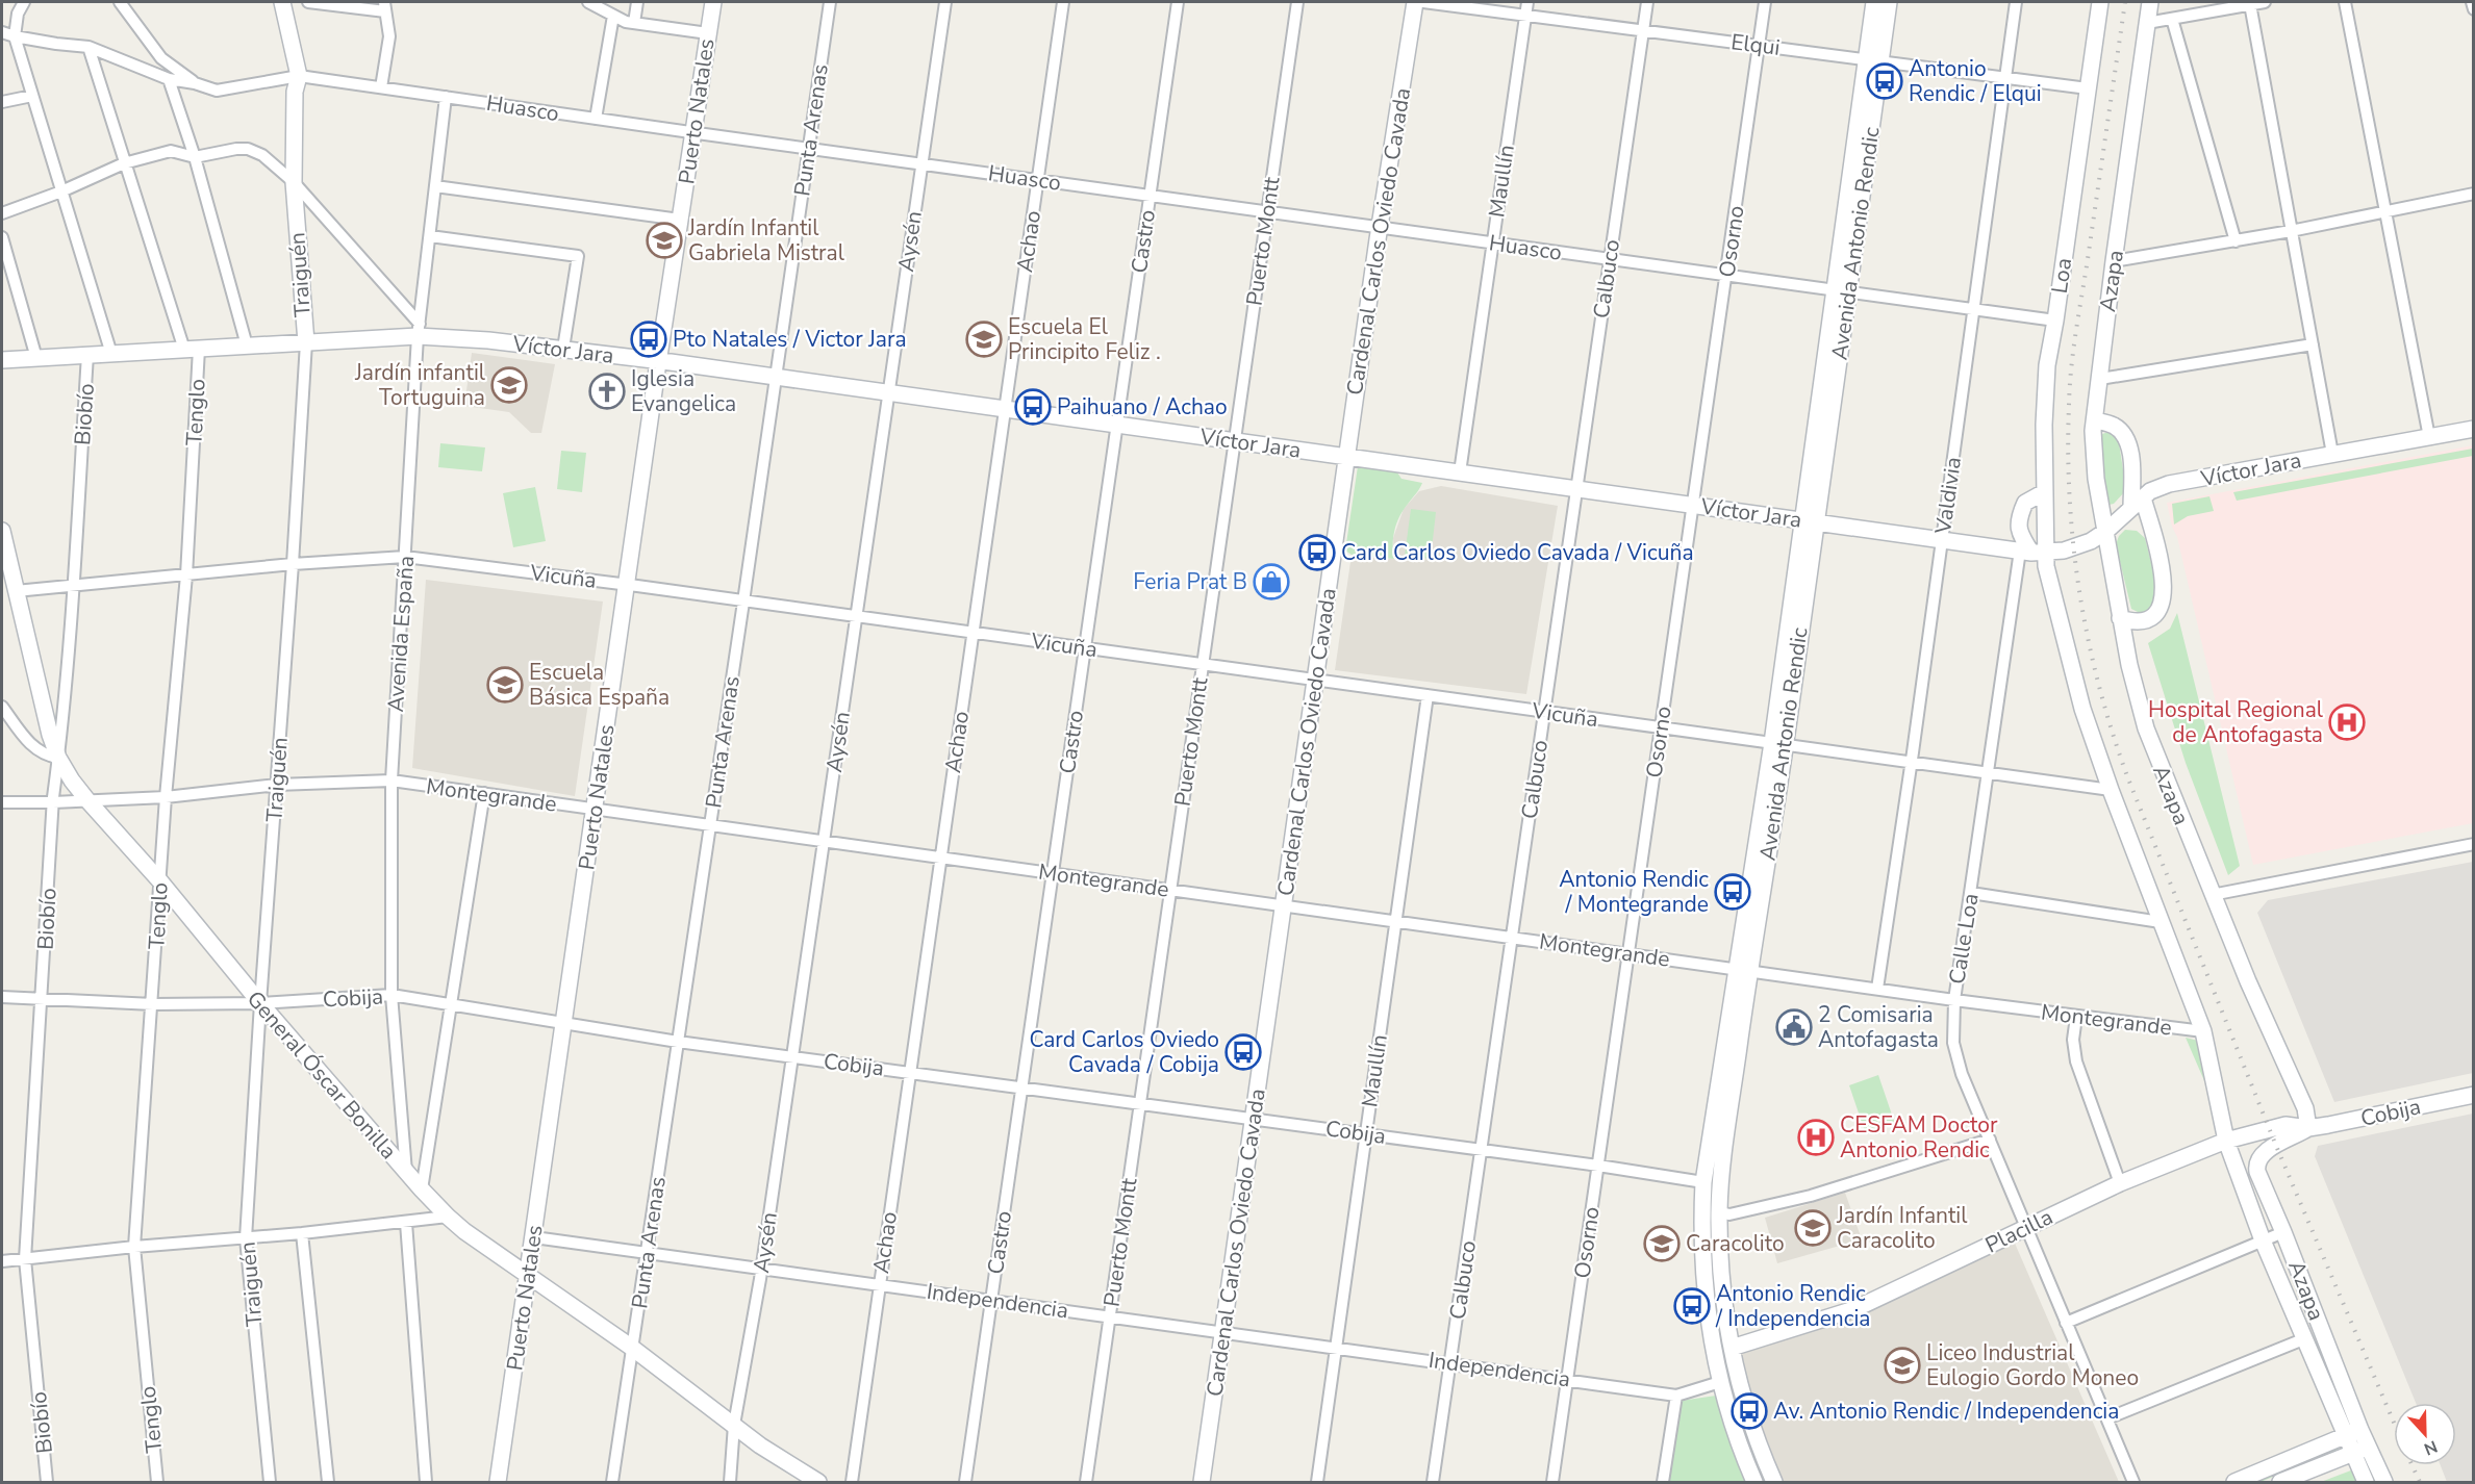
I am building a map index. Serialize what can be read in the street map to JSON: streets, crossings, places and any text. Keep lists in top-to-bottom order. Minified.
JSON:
{"streets":{"street":["Elqui","Huasco","Puerto Natales","Punta Arenas","Maullín","Aysén","Achao","Castro","Puerto Montt","Cardenal Carlos Oviedo Cavada","Osorno","Avenida Antonio Rendic","Traiguén","Loa","Calbuco","Azapa","Víctor Jara","Tenglo","Biobío","Valdivia","Vicuña","Avenida España","Montegrande","Calle Loa","Cobija","General Óscar Bonilla","Placilla","Independencia"]},"crossings":[["Elqui","Maullín"],["Elqui","Osorno"],["Elqui","Avenida Antonio Rendic"],["Elqui","Loa"],["Elqui","Calbuco"],["Elqui","Valdivia"],["Huasco","Puerto Natales"],["Huasco","Punta Arenas"],["Huasco","Maullín"],["Huasco","Aysén"],["Huasco","Achao"],["Huasco","Castro"],["Huasco","Puerto Montt"],["Huasco","Cardenal Carlos Oviedo Cavada"],["Huasco","Osorno"],["Huasco","Avenida Antonio Rendic"],["Huasco","Traiguén"],["Huasco","Loa"],["Huasco","Calbuco"],["Huasco","Tenglo"],["Huasco","Valdivia"],["Huasco","Avenida España"],["Puerto Natales","Víctor Jara"],["Puerto Natales","Vicuña"],["Puerto Natales","Montegrande"],["Puerto Natales","Cobija"],["Puerto Natales","General Óscar Bonilla"],["Puerto Natales","Independencia"],["Punta Arenas","Víctor Jara"],["Punta Arenas","Vicuña"],["Punta Arenas","Montegrande"],["Punta Arenas","Cobija"],["Punta Arenas","General Óscar Bonilla"],["Punta Arenas","Independencia"],["Maullín","Víctor Jara"],["Maullín","Vicuña"],["Maullín","Montegrande"],["Maullín","Cobija"],["Maullín","Independencia"],["Aysén","Víctor Jara"],["Aysén","Vicuña"],["Aysén","Montegrande"],["Aysén","Cobija"],["Aysén","General Óscar Bonilla"],["Aysén","Independencia"],["Achao","Víctor Jara"],["Achao","Vicuña"],["Achao","Montegrande"],["Achao","Cobija"],["Achao","Independencia"],["Castro","Víctor Jara"],["Castro","Vicuña"],["Castro","Montegrande"],["Castro","Cobija"],["Castro","Independencia"],["Puerto Montt","Víctor Jara"],["Puerto Montt","Vicuña"],["Puerto Montt","Montegrande"],["Puerto Montt","Cobija"],["Puerto Montt","Independencia"],["Cardenal Carlos Oviedo Cavada","Víctor Jara"],["Cardenal Carlos Oviedo Cavada","Vicuña"],["Cardenal Carlos Oviedo Cavada","Montegrande"],["Cardenal Carlos Oviedo Cavada","Cobija"],["Cardenal Carlos Oviedo Cavada","Independencia"],["Osorno","Víctor Jara"],["Osorno","Vicuña"],["Osorno","Montegrande"],["Osorno","Cobija"],["Osorno","Independencia"],["Avenida Antonio Rendic","Víctor Jara"],["Avenida Antonio Rendic","Vicuña"],["Avenida Antonio Rendic","Montegrande"],["Avenida Antonio Rendic","Cobija"],["Avenida Antonio Rendic","Placilla"],["Avenida Antonio Rendic","Independencia"],["Traiguén","Víctor Jara"],["Traiguén","Vicuña"],["Traiguén","Montegrande"],["Traiguén","Cobija"],["Traiguén","General Óscar Bonilla"],["Loa","Azapa"],["Loa","Víctor Jara"],["Loa","Calle Loa"],["Calbuco","Víctor Jara"],["Calbuco","Vicuña"],["Calbuco","Montegrande"],["Calbuco","Cobija"],["Calbuco","Independencia"],["Azapa","Víctor Jara"],["Azapa","Vicuña"],["Azapa","Montegrande"],["Azapa","Calle Loa"],["Azapa","Cobija"],["Azapa","Placilla"],["Víctor Jara","Tenglo"],["Víctor Jara","Biobío"],["Víctor Jara","Valdivia"],["Víctor Jara","Avenida España"],["Víctor Jara","Calle Loa"],["Tenglo","Vicuña"],["Tenglo","Montegrande"],["Tenglo","Cobija"],["Tenglo","General Óscar Bonilla"],["Biobío","Vicuña"],["Biobío","Montegrande"],["Biobío","Cobija"],["Biobío","General Óscar Bonilla"],["Valdivia","Vicuña"],["Valdivia","Montegrande"],["Vicuña","Avenida España"],["Vicuña","Calle Loa"],["Vicuña","General Óscar Bonilla"],["Avenida España","Montegrande"],["Avenida España","Cobija"],["Avenida España","General Óscar Bonilla"],["Montegrande","Calle Loa"],["Montegrande","General Óscar Bonilla"],["Calle Loa","Placilla"],["Cobija","General Óscar Bonilla"],["Cobija","Placilla"]],"places":{"bus stop":["Antonio Rendic / Elqui","Pto Natales / Victor Jara","Paihuano / Achao","Card Carlos Oviedo Cavada / Vicuña","Antonio Rendic / Montegrande","Card Carlos Oviedo Cavada / Cobija","Antonio Rendic / Independencia","Av. Antonio Rendic / Independencia"],"school or university":["Jardín Infantil Gabriela Mistral","Escuela El Principito Feliz .","Jardín infantil Tortuguina","Escuela Básica España","Jardín Infantil Caracolito","Caracolito","Liceo Industrial Eulogio Gordo Moneo"],"church":["Iglesia Evangelica"],"shop":["Feria Prat B"],"hospital":["Hospital Regional de Antofagasta","CESFAM Doctor Antonio Rendic"],"public building":["2 Comisaria Antofagasta"]},"north":"bottom"}
